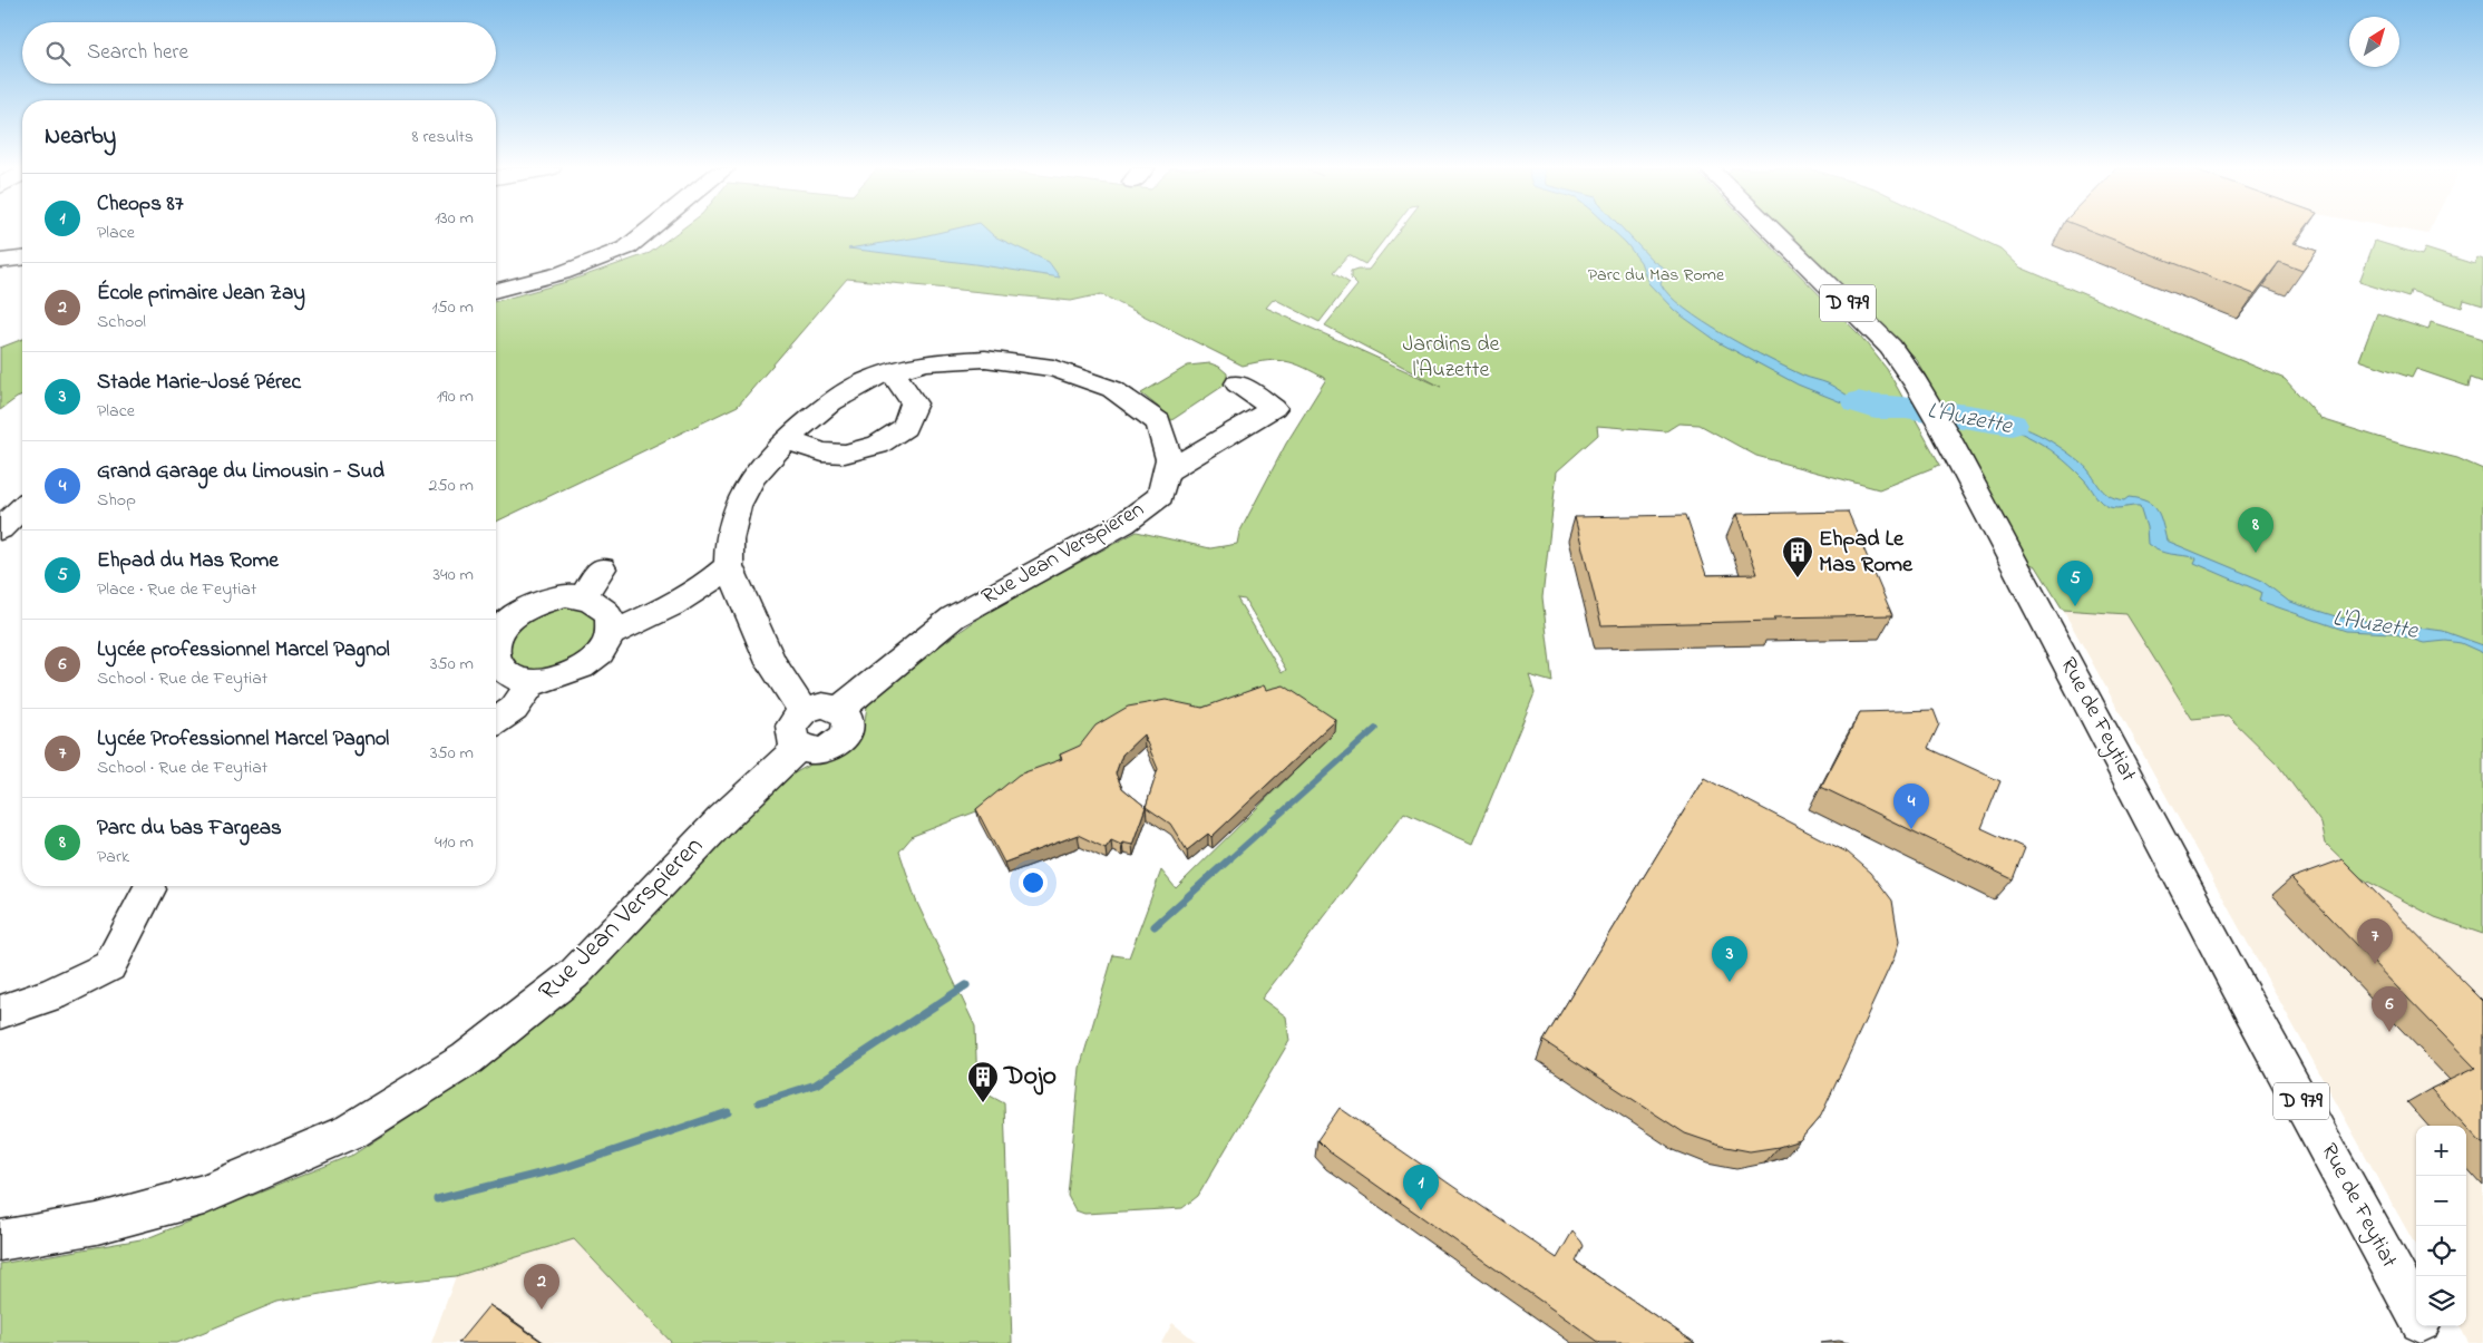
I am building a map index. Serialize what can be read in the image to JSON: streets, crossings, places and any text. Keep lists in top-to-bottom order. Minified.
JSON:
{"streets":{"street":["D 979","Rue Jean Verspieren","Rue de Feytiat"]},"water":["L'Auzette"],"parks":["Parc du Mas Rome","Jardins de l'Auzette"],"places":{"building":["Ehpad Le Mas Rome","Dojo"]},"north":"top right","page":{"search":"Search here","heading":["Nearby","8 results"],"list":[{"mark":"1","name":"Cheops 87","note":"Place","value":"130 m"},{"mark":"2","name":"École primaire Jean Zay","note":"School","value":"150 m"},{"mark":"3","name":"Stade Marie-José Pérec","note":"Place","value":"190 m"},{"mark":"4","name":"Grand Garage du Limousin - Sud","note":"Shop","value":"250 m"},{"mark":"5","name":"Ehpad du Mas Rome","note":"Place · Rue de Feytiat","value":"340 m"},{"mark":"6","name":"Lycée professionnel Marcel Pagnol","note":"School · Rue de Feytiat","value":"350 m"},{"mark":"7","name":"Lycée Professionnel Marcel Pagnol","note":"School · Rue de Feytiat","value":"350 m"},{"mark":"8","name":"Parc du bas Fargeas","note":"Park","value":"410 m"}],"pins":["8","5","4","7","3","6","1","2"],"map_buttons":["+","−"]}}
